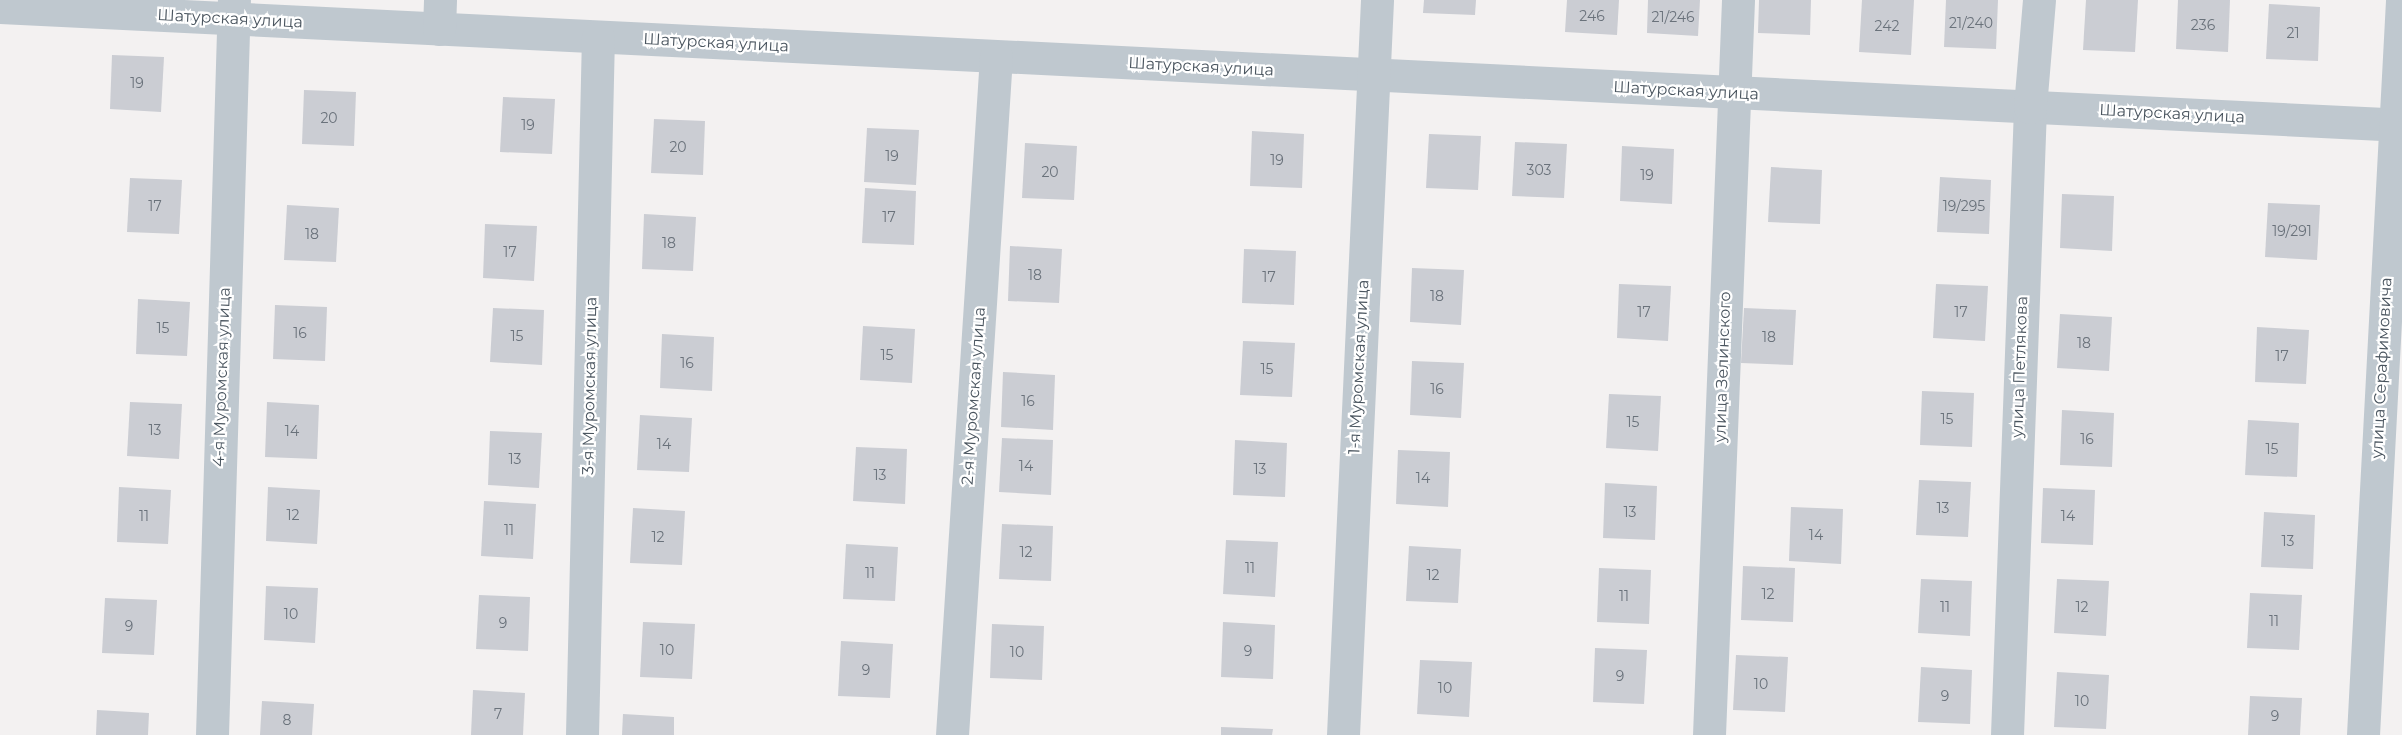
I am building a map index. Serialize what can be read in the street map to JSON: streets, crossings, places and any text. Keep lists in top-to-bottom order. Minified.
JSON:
{"streets":{"street":["Шатурская улица","1-я Муромская улица","улица Зелинского","улица Петлякова","улица Серафимовича","4-я Муромская улица","3-я Муромская улица","2-я Муромская улица"]},"crossings":[["Шатурская улица","1-я Муромская улица"],["Шатурская улица","улица Зелинского"],["Шатурская улица","улица Петлякова"],["Шатурская улица","улица Серафимовича"],["Шатурская улица","4-я Муромская улица"],["Шатурская улица","3-я Муромская улица"],["Шатурская улица","2-я Муромская улица"]],"house_numbers":["246","21/246","21/240","236","242","21","19","20","19","20","19","19","303","20","19","17","19/295","17","19/291","18","18","17","18","17","18","17","17","15","16","15","18","18","15","17","16","15","16","16","15","15","13","14","16","14","15","13","14","13","13","14","13","13","12","11","14","11","14","12","13","12","11","11","12","12","11","11","12","10","11","9","9","10","9","10","9","9","10","10","9","10","7","9","8"]}
